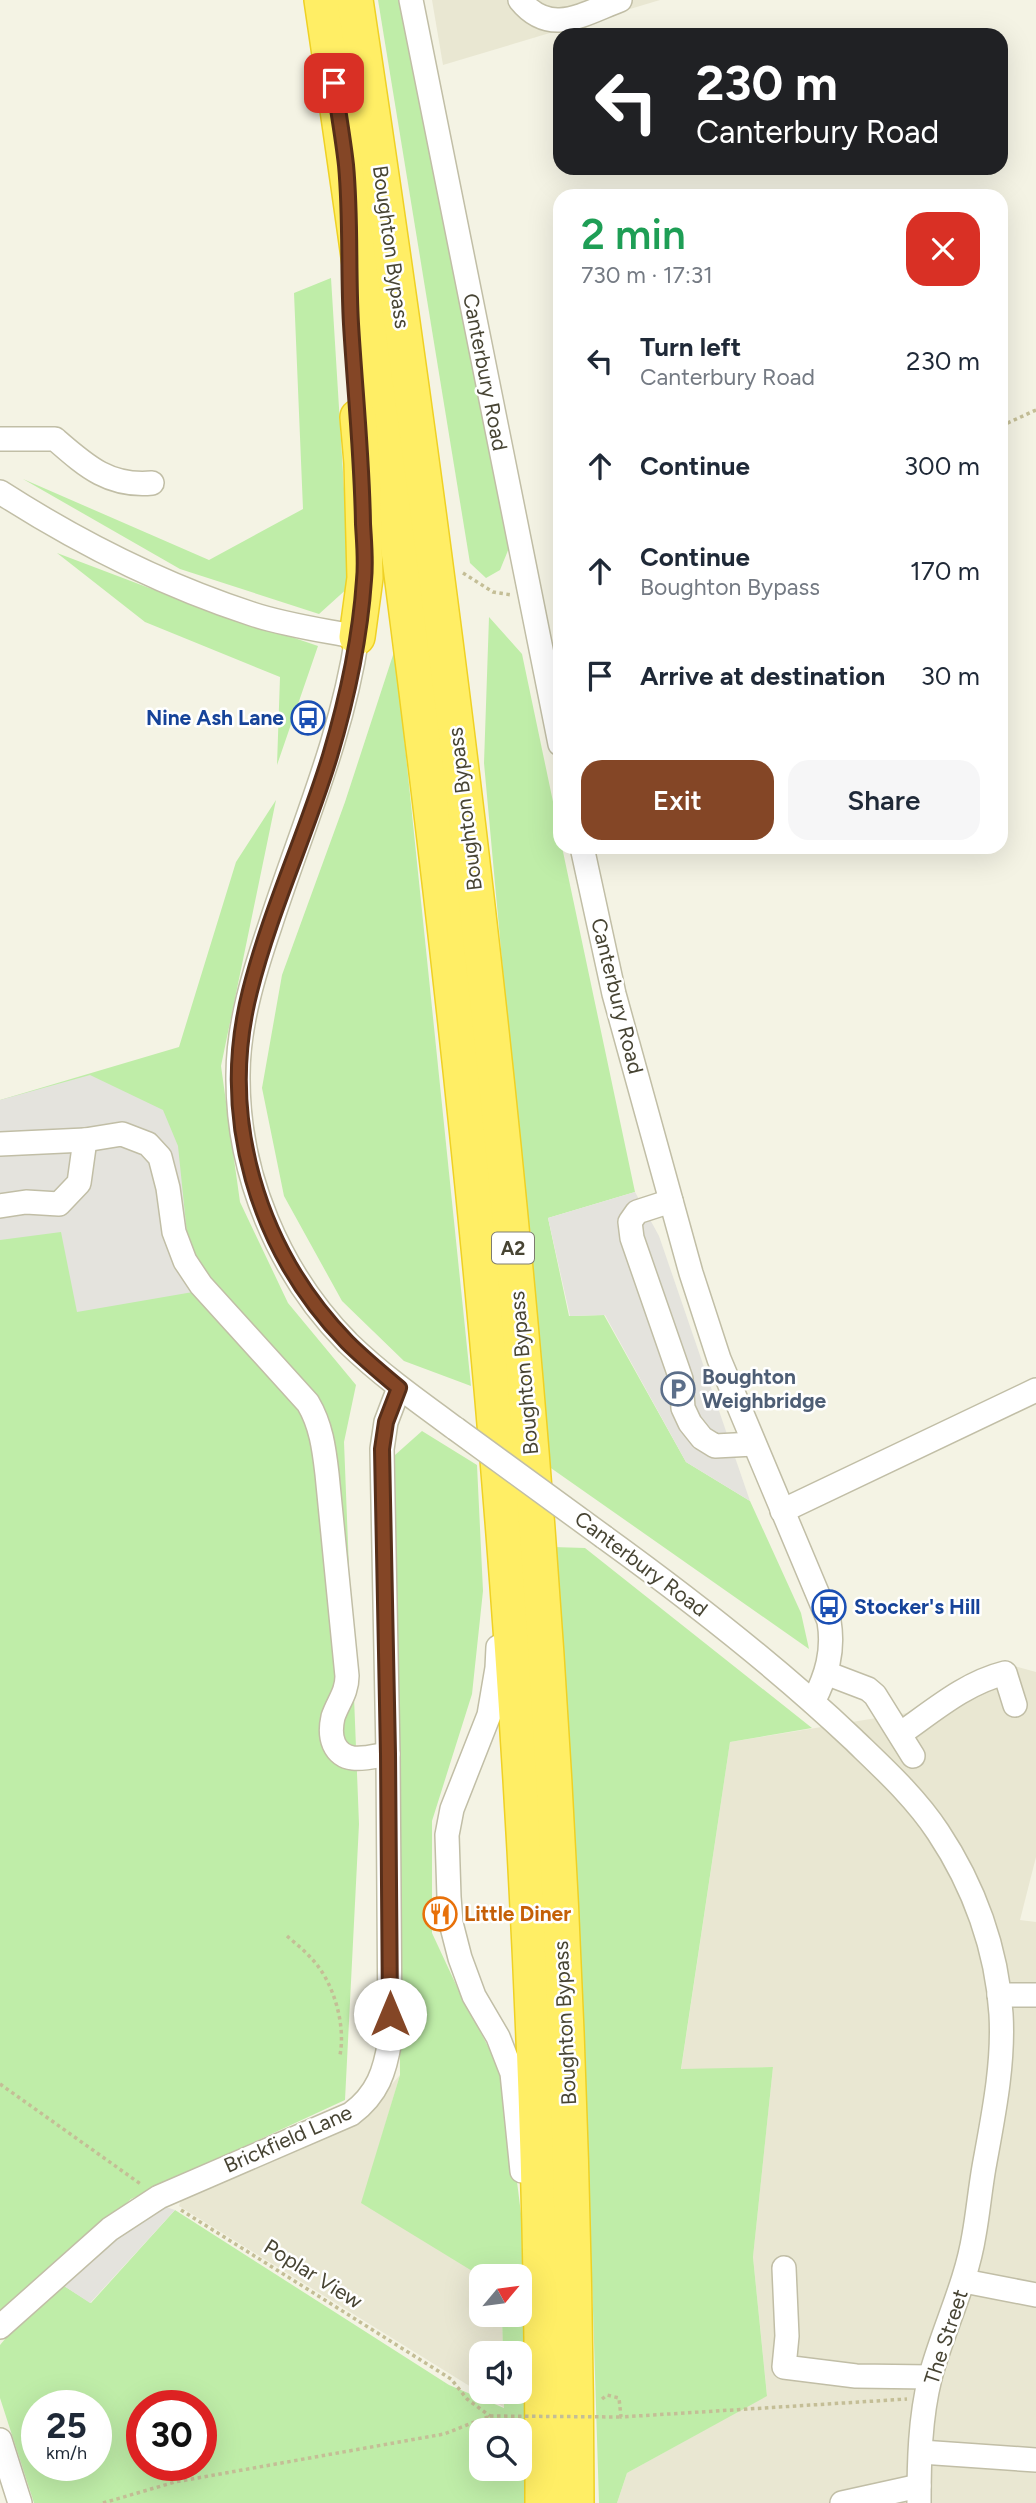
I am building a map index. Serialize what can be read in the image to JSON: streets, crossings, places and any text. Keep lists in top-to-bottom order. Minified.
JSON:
{"streets":{"highway":["Boughton Bypass","A2"],"street":["Canterbury Road","Brickfield Lane","The Street"],"path":["Poplar View"]},"crossings":[["Canterbury Road","Brickfield Lane"],["Brickfield Lane","Poplar View"]],"places":{"bus stop":["Nine Ash Lane","Stocker's Hill"],"parking":["Boughton Weighbridge"],"restaurant":["Little Diner"]},"north":"top right","page":{"turn":["230 m","Canterbury Road"],"heading":["2 min","730 m · 17:31"],"list":[{"name":"Turn left","note":"Canterbury Road","value":"230 m"},{"name":"Continue","value":"300 m"},{"name":"Continue","note":"Boughton Bypass","value":"170 m"},{"name":"Arrive at destination","value":"30 m"}],"buttons":["Exit","Share"],"speed":"25 km/h","limit":"30"}}
